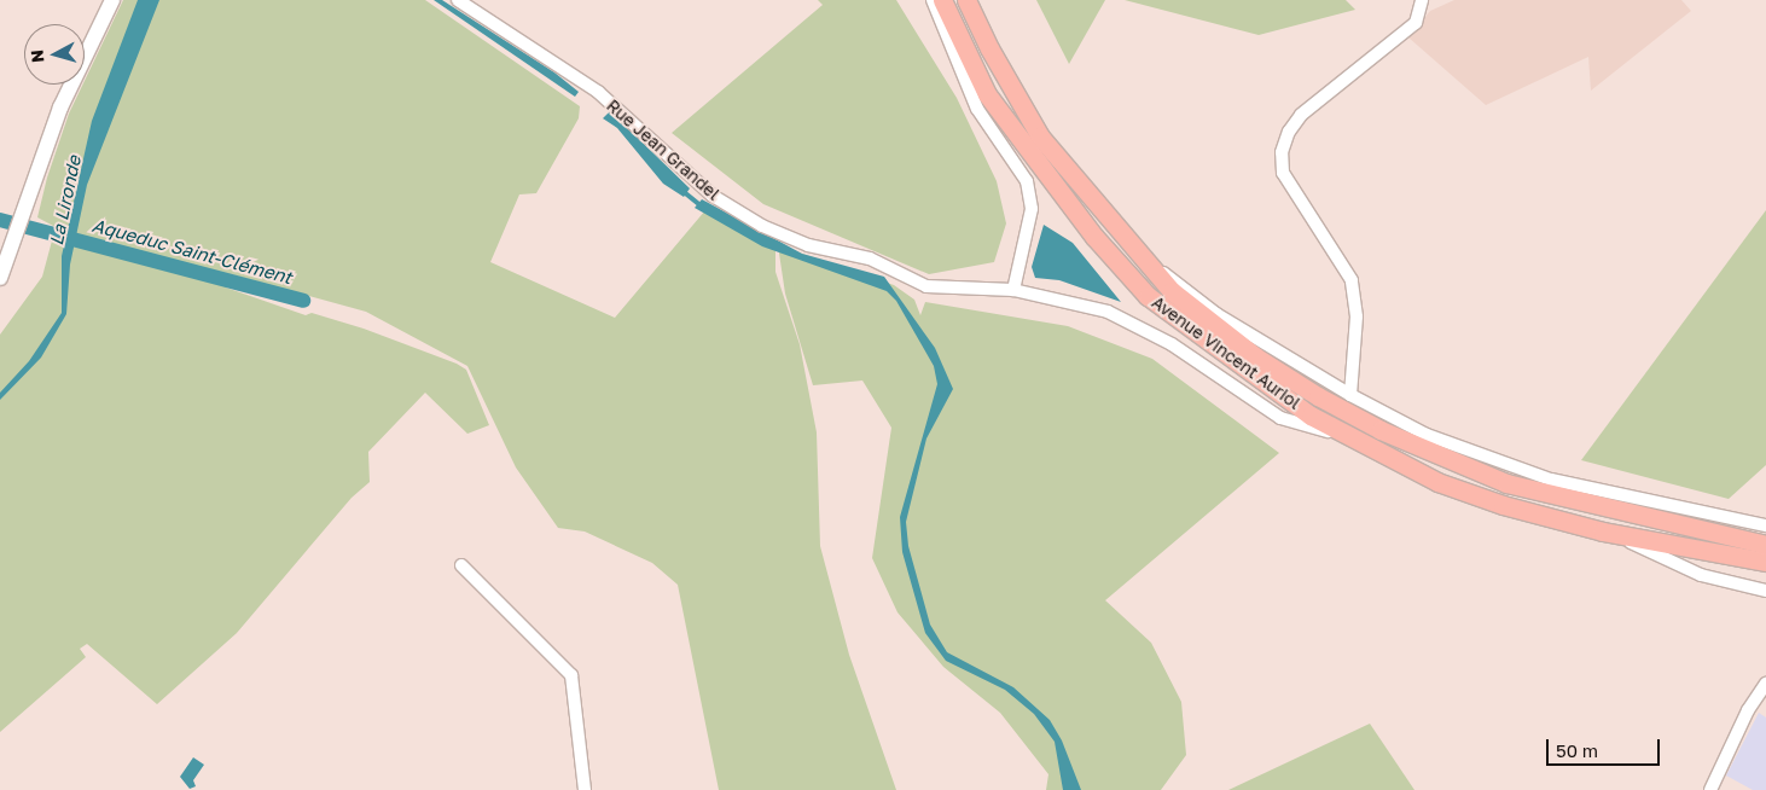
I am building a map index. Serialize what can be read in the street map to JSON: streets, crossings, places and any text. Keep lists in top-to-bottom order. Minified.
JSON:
{"streets":{"main road":["Avenue Vincent Auriol"],"street":["Rue Jean Grandel"]},"crossings":[["Rue Jean Grandel","Avenue Vincent Auriol"]],"water":["La Lironde","Aqueduc Saint-Clément"],"scale_bar":"50 m","north":"left"}
